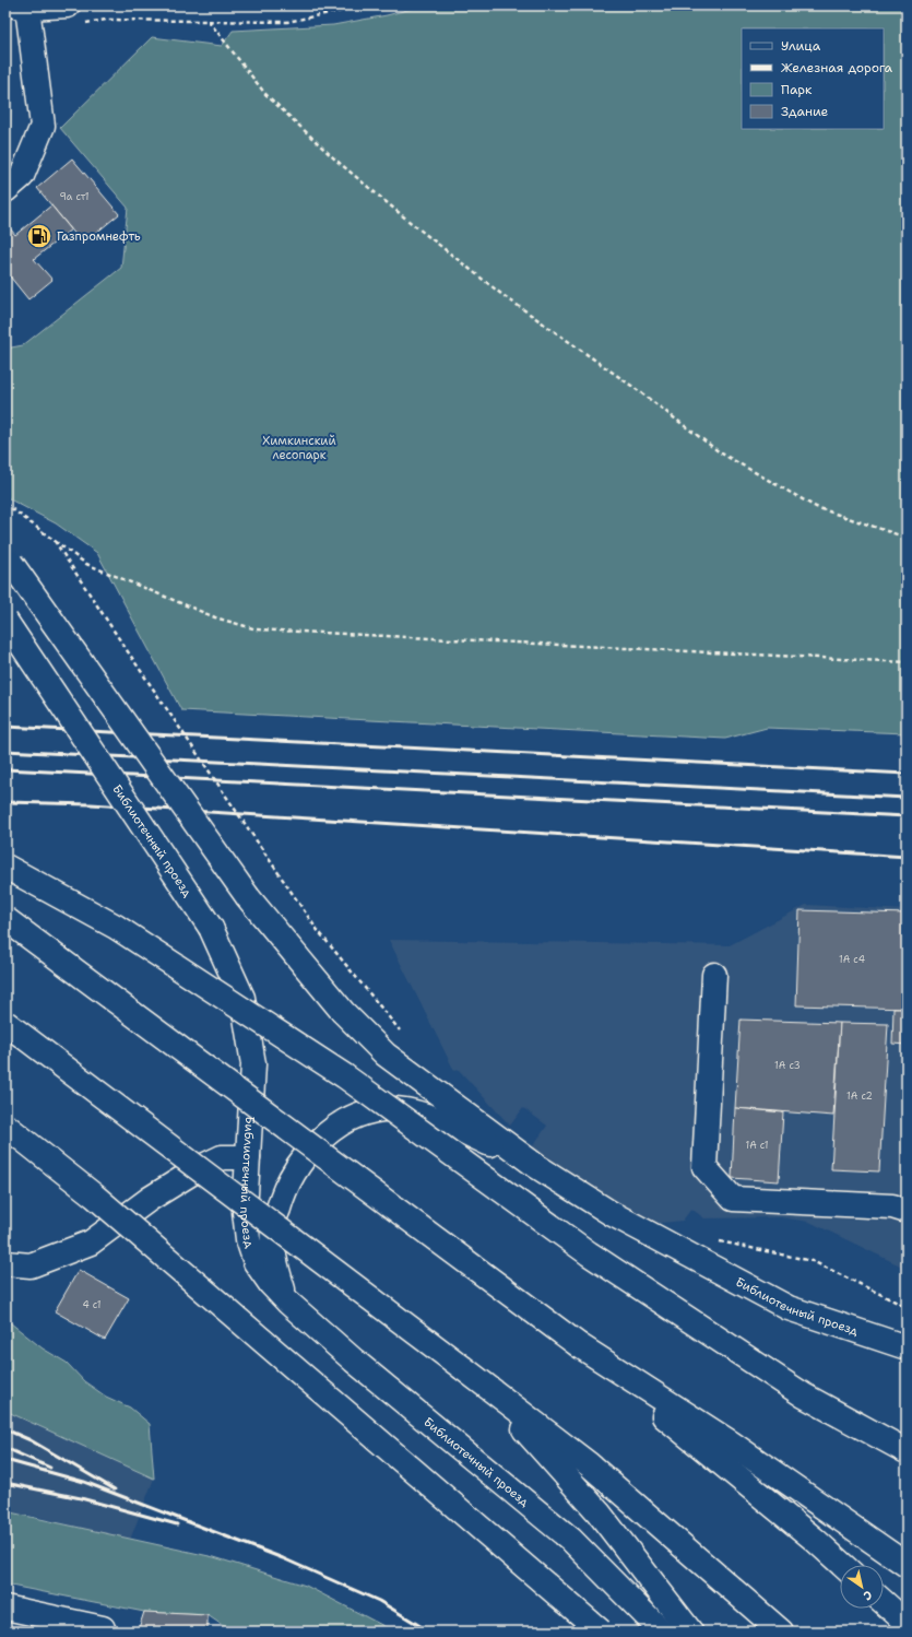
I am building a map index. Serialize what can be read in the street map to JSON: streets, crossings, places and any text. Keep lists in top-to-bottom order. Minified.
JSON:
{"streets":{"main road":["Библиотечный проезд"]},"parks":["Химкинский лесопарк"],"places":{"fuel station":["Газпромнефть"]},"house_numbers":["9а ст1","1А с4","1А с3","1А с2","1А с1","4 с1"],"legend":["Улица","Железная дорога","Парк","Здание"],"north":"bottom right"}
